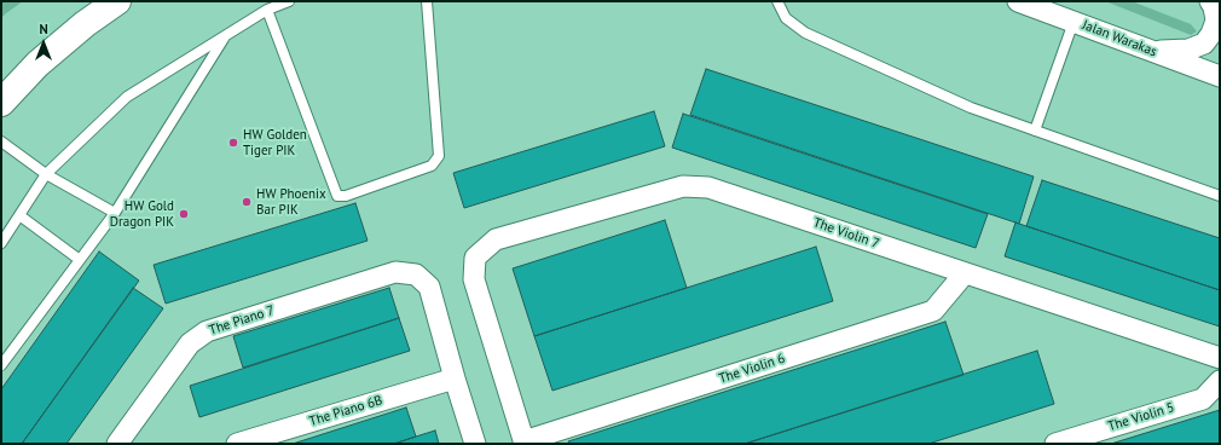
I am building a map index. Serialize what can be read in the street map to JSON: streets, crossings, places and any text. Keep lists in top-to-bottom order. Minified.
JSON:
{"streets":{"street":["Jalan Warakas","The Violin 7","The Piano 7","The Violin 6","The Piano 6B","The Violin 5"]},"crossings":[["The Violin 7","The Violin 6"],["The Piano 7","The Piano 6B"]],"places":["HW Golden Tiger PIK","HW Phoenix Bar PIK","HW Gold Dragon PIK"],"north":"top"}
